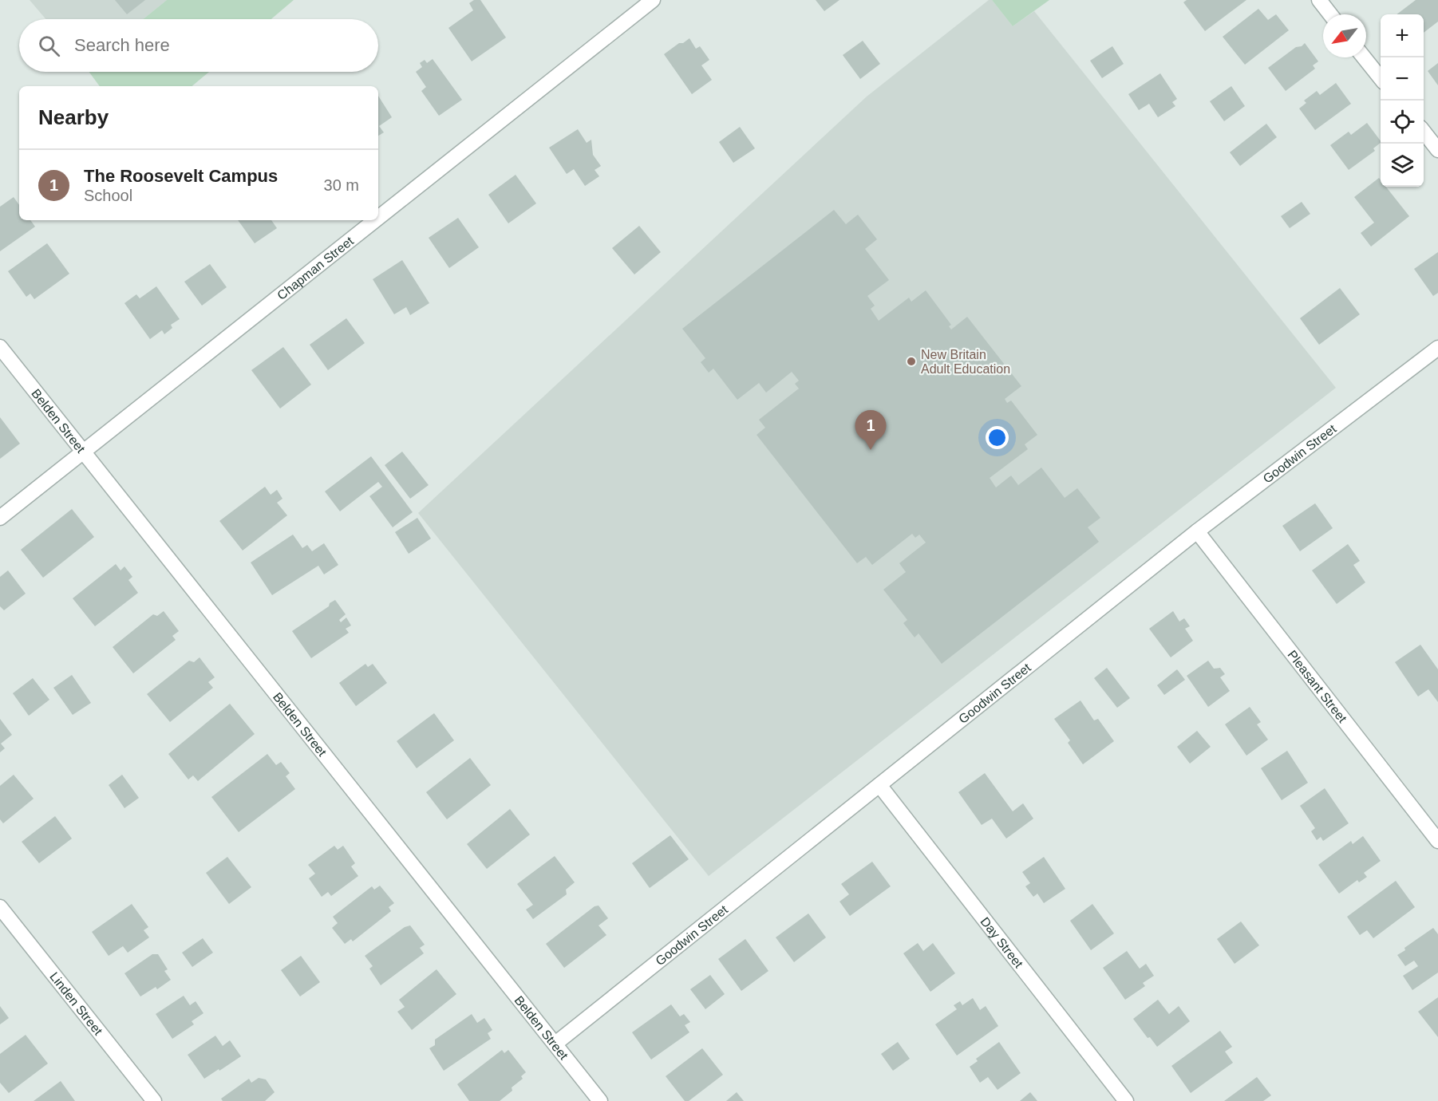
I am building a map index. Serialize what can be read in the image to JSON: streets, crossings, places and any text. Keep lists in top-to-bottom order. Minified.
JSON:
{"streets":{"street":["Chapman Street","Belden Street","Goodwin Street","Pleasant Street","Day Street","Linden Street"]},"crossings":[["Chapman Street","Belden Street"],["Belden Street","Goodwin Street"],["Goodwin Street","Pleasant Street"],["Goodwin Street","Day Street"]],"places":["New Britain Adult Education"],"north":"bottom left","page":{"map_buttons":["+","−"],"search":"Search here","heading":"Nearby","list":[{"mark":"1","name":"The Roosevelt Campus","note":"School","value":"30 m"}],"pins":"1"}}
